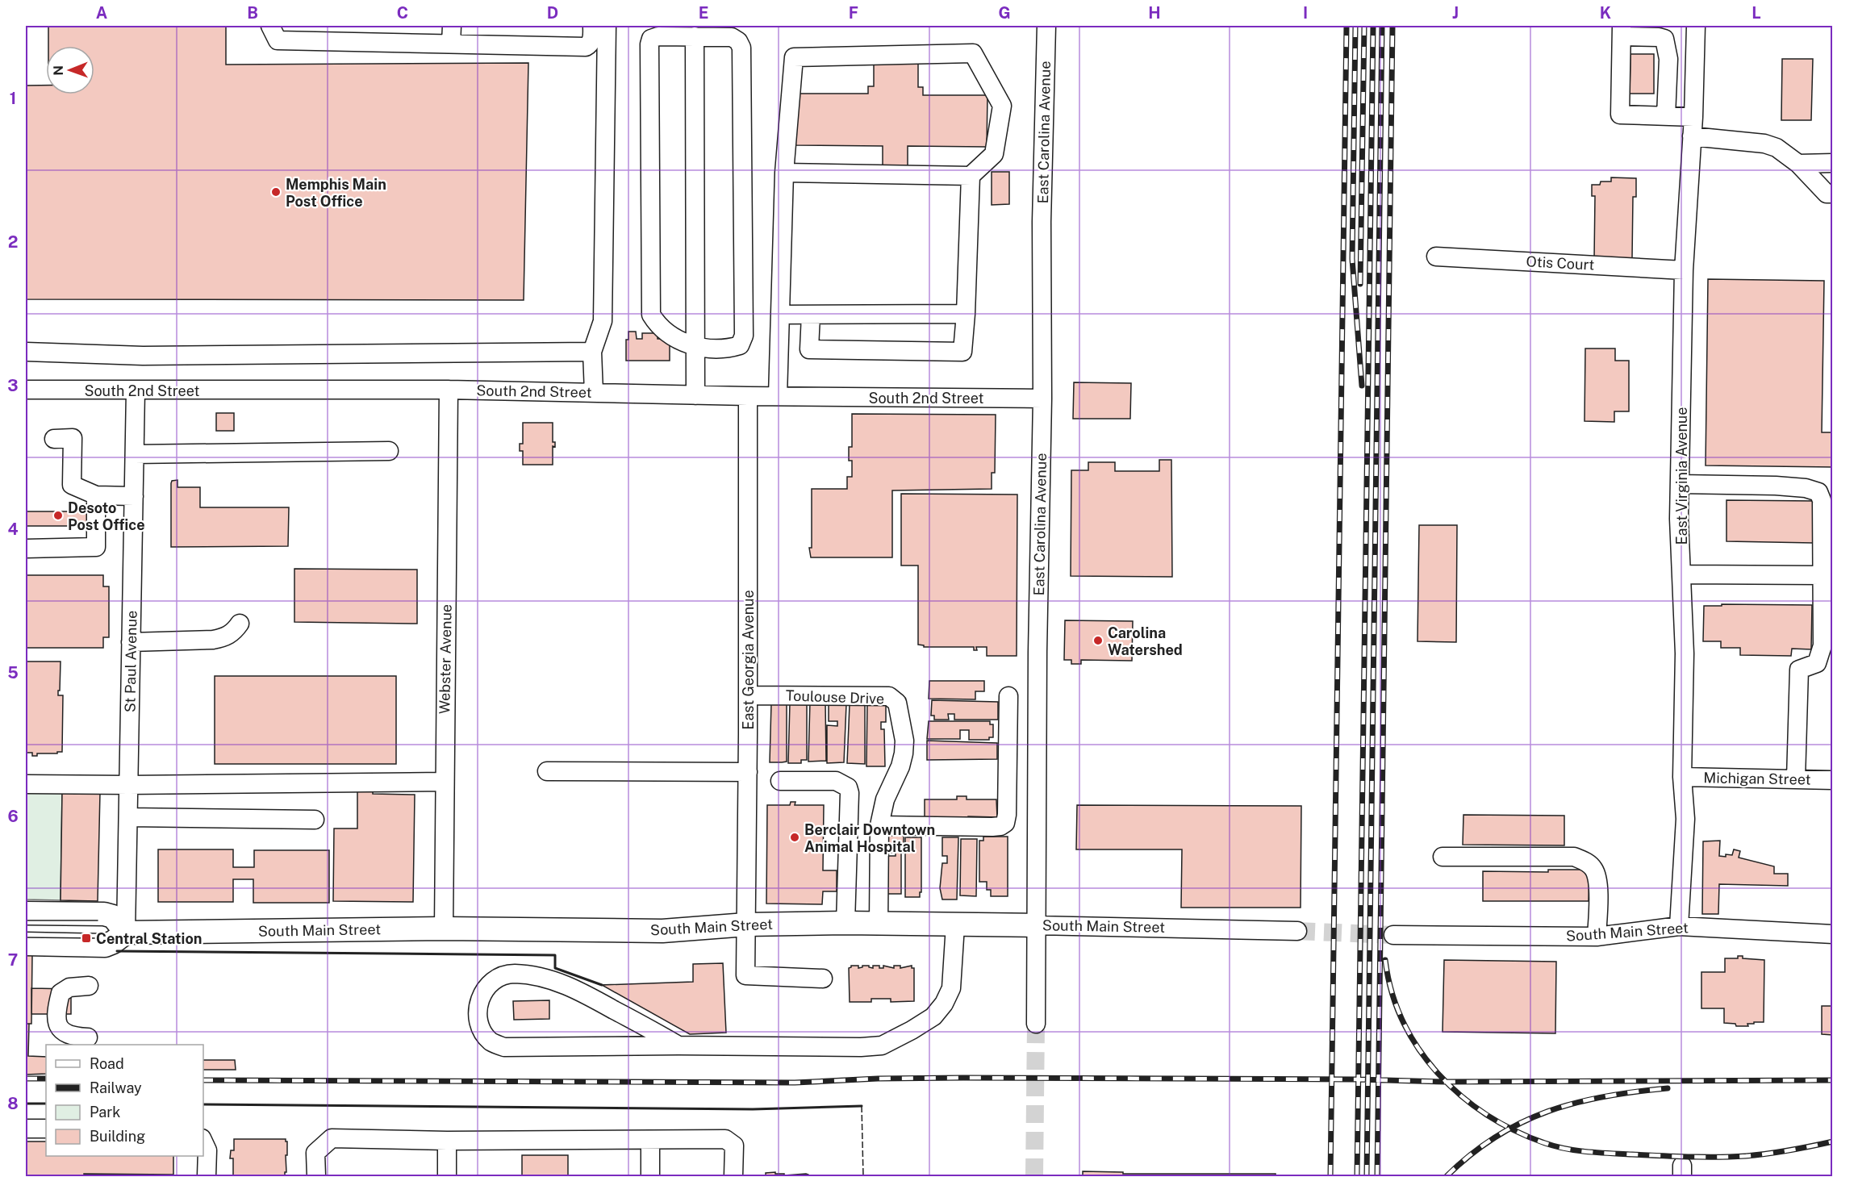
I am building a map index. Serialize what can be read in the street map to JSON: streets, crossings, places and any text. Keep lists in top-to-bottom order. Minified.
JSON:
{"streets":{"main road":["South Main Street"],"street":["East Carolina Avenue","Otis Court","South 2nd Street","East Virginia Avenue","Webster Avenue","East Georgia Avenue","St Paul Avenue","Toulouse Drive","Michigan Street"]},"crossings":[["East Carolina Avenue","South 2nd Street"],["East Carolina Avenue","South Main Street"],["Otis Court","East Virginia Avenue"],["South 2nd Street","Webster Avenue"],["South 2nd Street","East Georgia Avenue"],["South 2nd Street","St Paul Avenue"],["East Virginia Avenue","Michigan Street"],["East Virginia Avenue","South Main Street"],["Webster Avenue","South Main Street"],["East Georgia Avenue","Toulouse Drive"],["East Georgia Avenue","South Main Street"],["St Paul Avenue","South Main Street"],["Toulouse Drive","South Main Street"]],"places":{"other":["Memphis Main Post Office","Desoto Post Office","Carolina Watershed","Berclair Downtown Animal Hospital"],"transit":["Central Station"]},"legend":["Road","Railway","Park","Building"],"north":"left","grid":{"columns":["A","B","C","D","E","F","G","H","I","J","K","L"],"rows":["1","2","3","4","5","6","7","8"]}}
